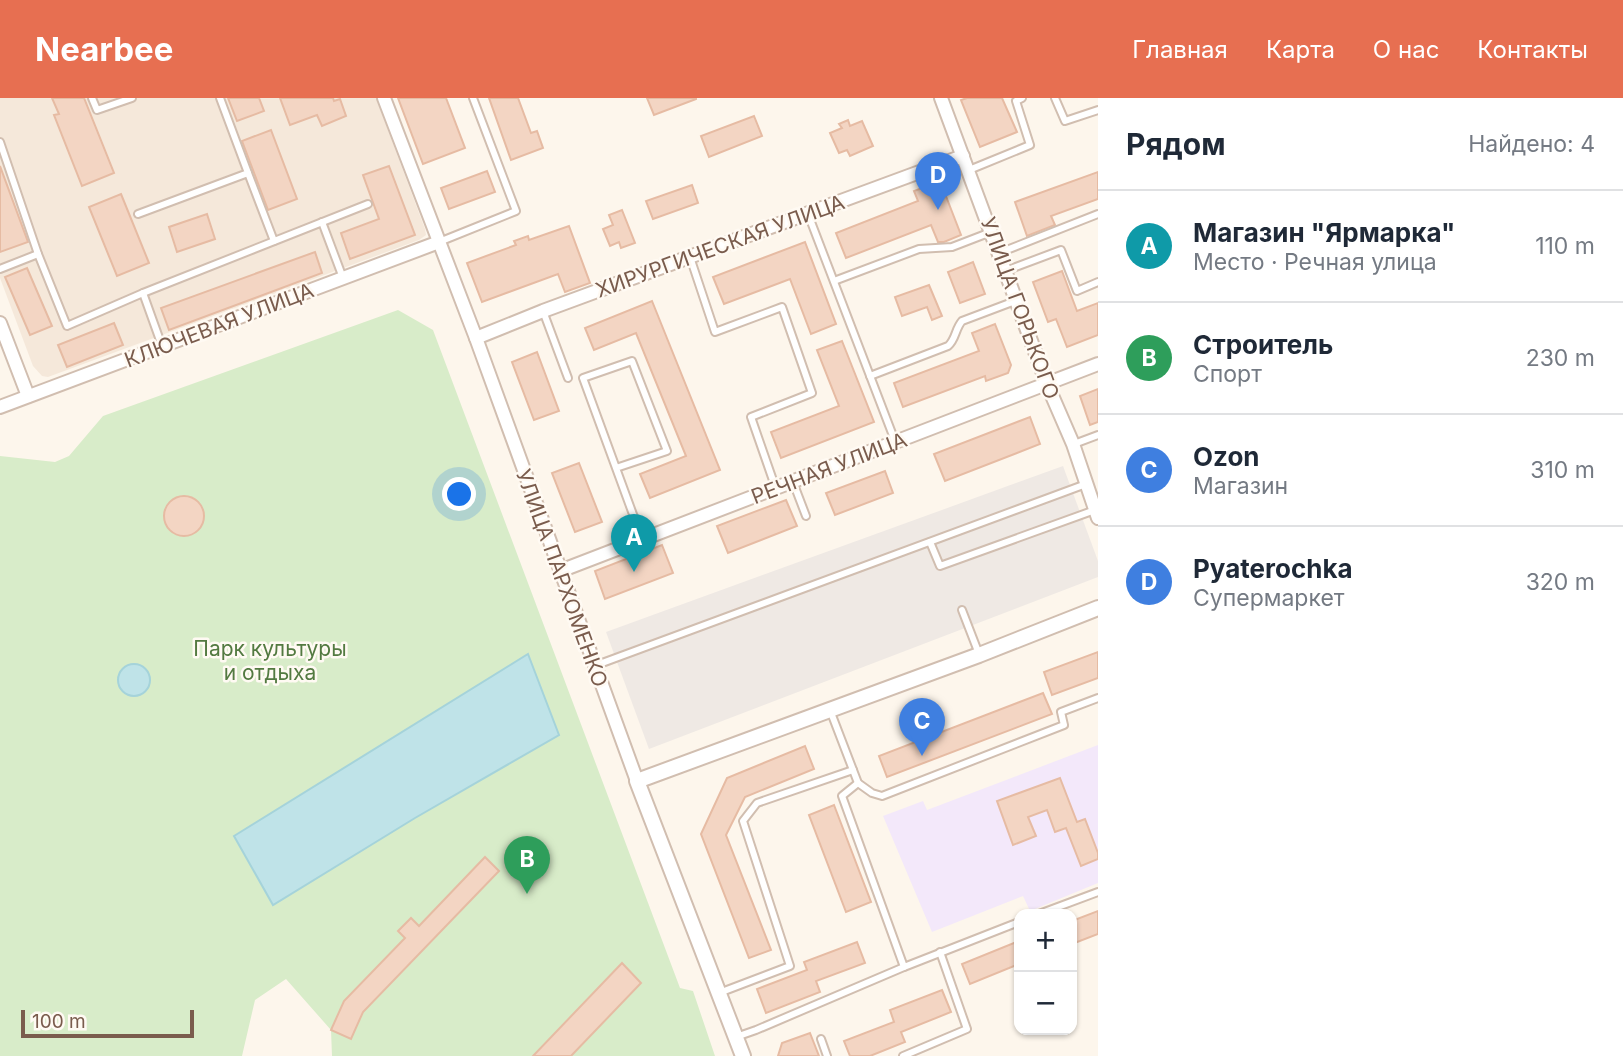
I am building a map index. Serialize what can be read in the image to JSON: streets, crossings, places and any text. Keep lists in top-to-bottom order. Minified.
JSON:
{"streets":{"street":["ХИРУРГИЧЕСКАЯ УЛИЦА","УЛИЦА ГОРЬКОГО","КЛЮЧЕВАЯ УЛИЦА","РЕЧНАЯ УЛИЦА","УЛИЦА ПАРХОМЕНКО"]},"crossings":[["ХИРУРГИЧЕСКАЯ УЛИЦА","УЛИЦА ГОРЬКОГО"],["ХИРУРГИЧЕСКАЯ УЛИЦА","УЛИЦА ПАРХОМЕНКО"],["УЛИЦА ГОРЬКОГО","РЕЧНАЯ УЛИЦА"],["КЛЮЧЕВАЯ УЛИЦА","УЛИЦА ПАРХОМЕНКО"],["РЕЧНАЯ УЛИЦА","УЛИЦА ПАРХОМЕНКО"]],"parks":["Парк культуры и отдыха"],"scale_bar":"100 m","page":{"header":"Nearbee","nav":["Главная","Карта","О нас","Контакты"],"heading":["Рядом","Найдено: 4"],"pins":["D","A","C","B"],"list":[{"mark":"A","name":"Магазин \"Ярмарка\"","note":"Место · Речная улица","value":"110 m"},{"mark":"B","name":"Строитель","note":"Спорт","value":"230 m"},{"mark":"C","name":"Ozon","note":"Магазин","value":"310 m"},{"mark":"D","name":"Pyaterochka","note":"Супермаркет","value":"320 m"}],"map_buttons":["+","−"],"scale":"100 m"}}
